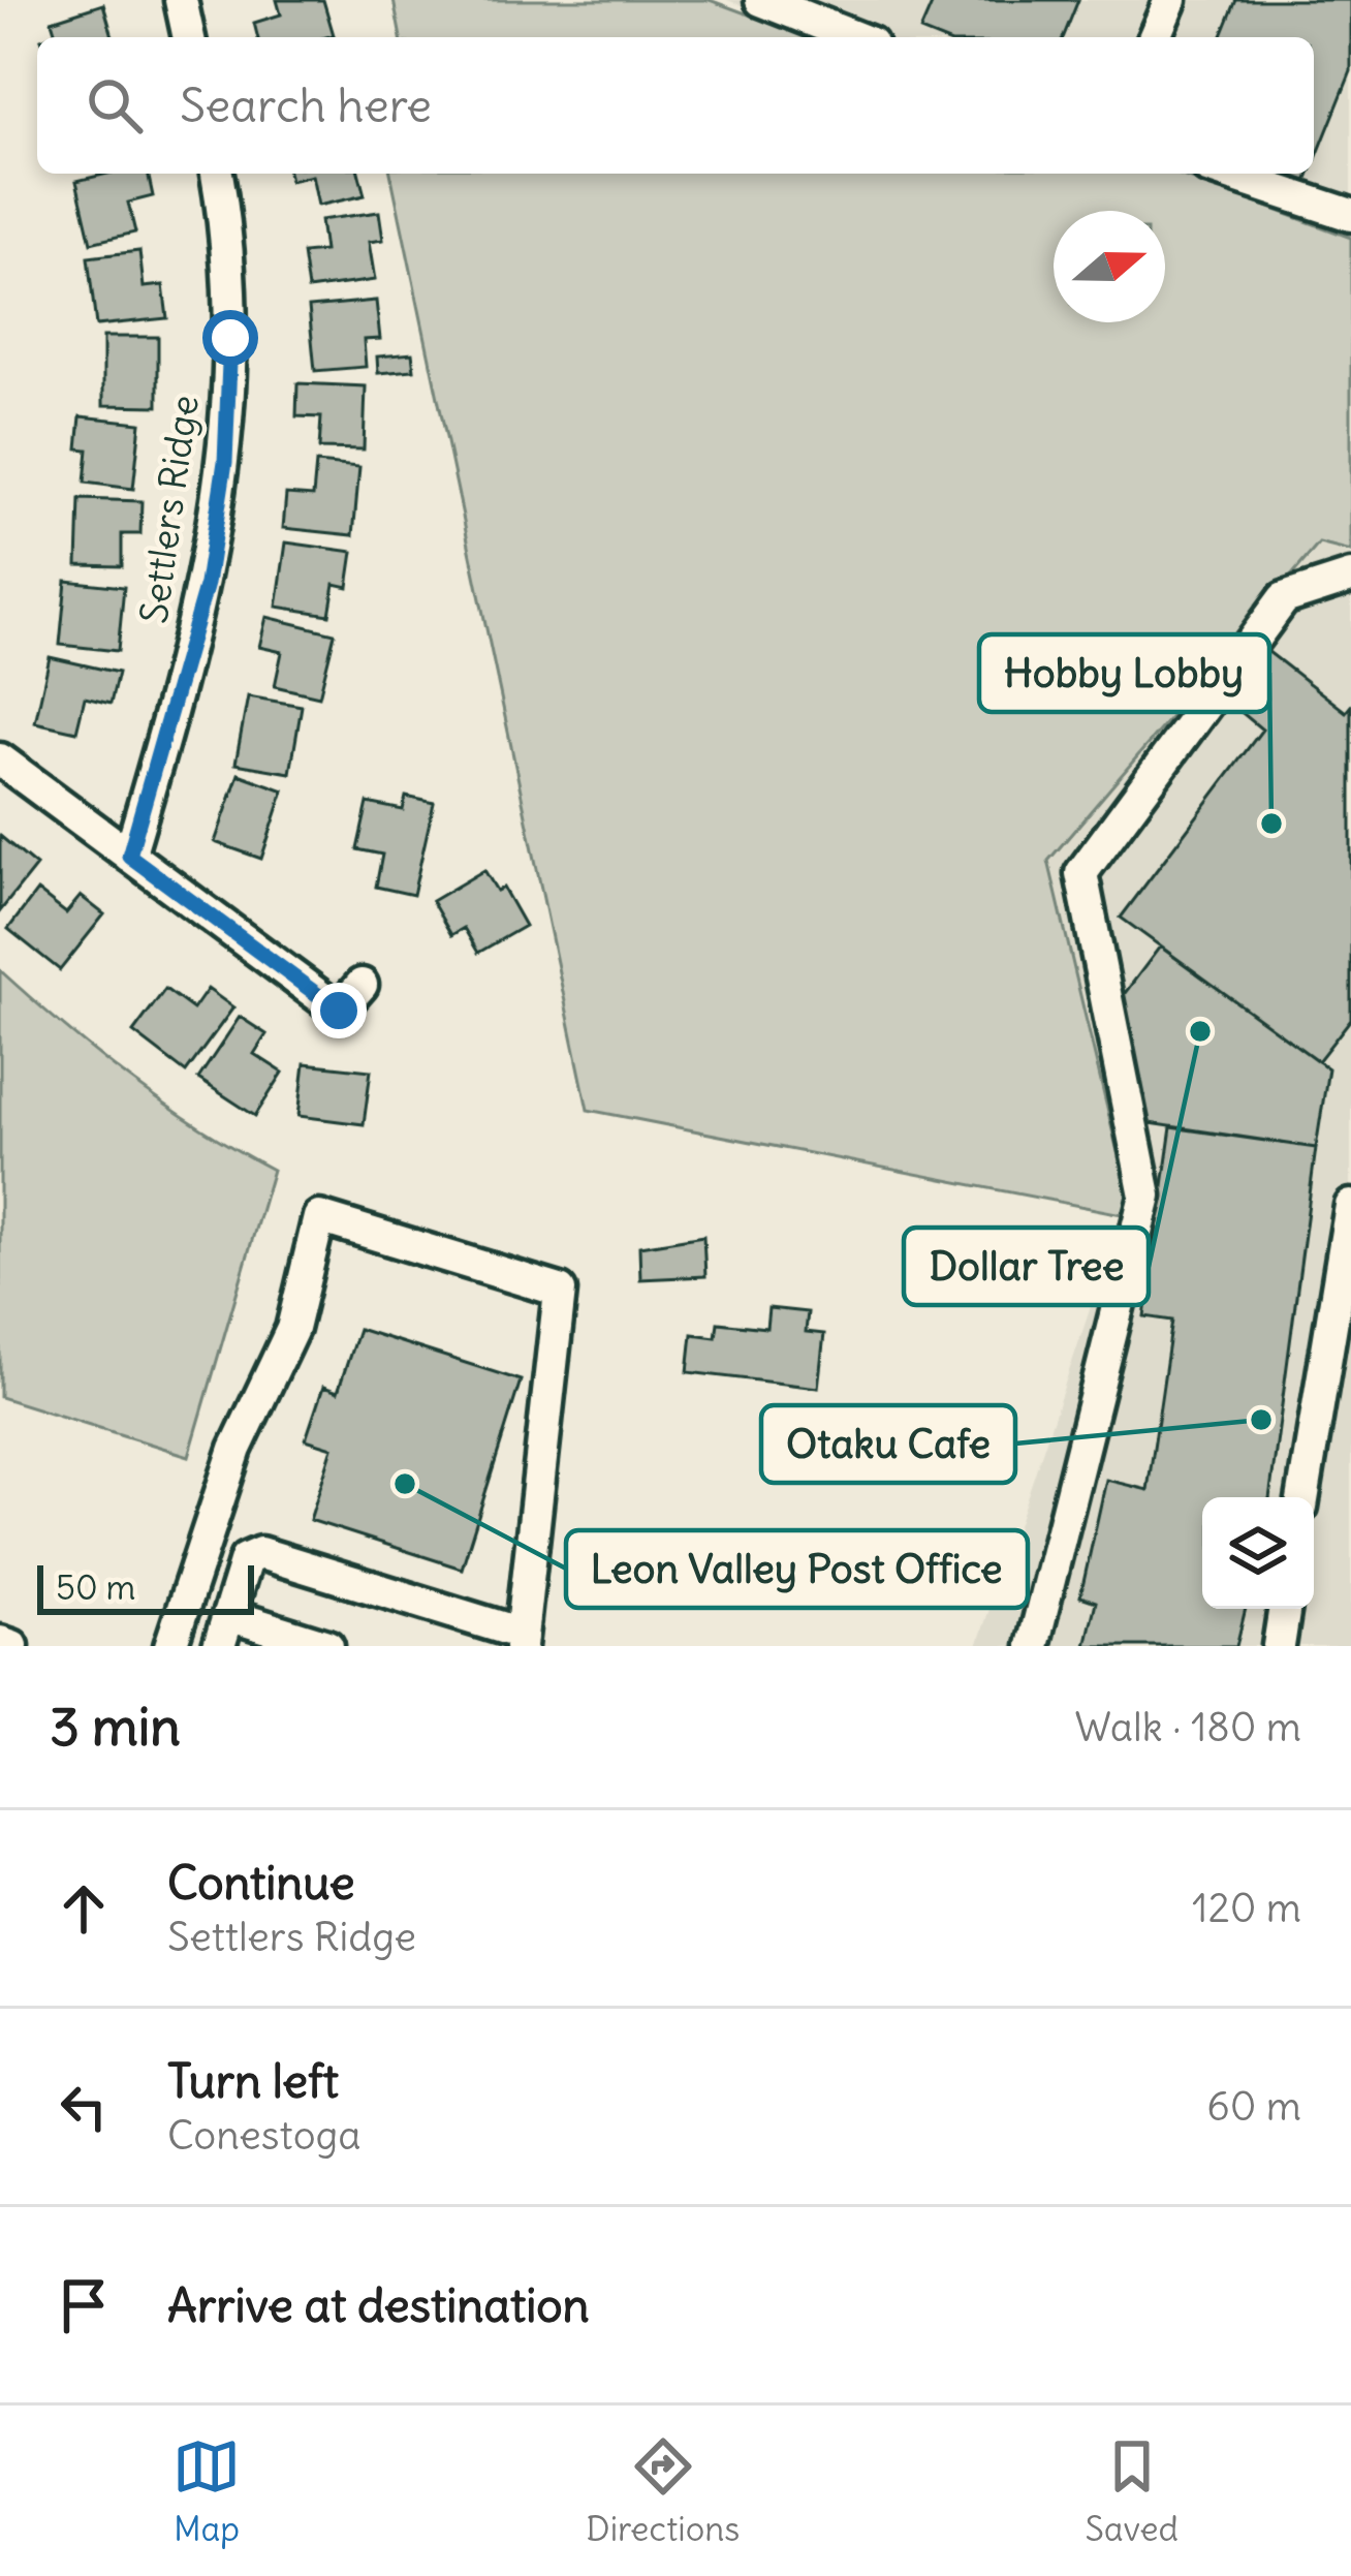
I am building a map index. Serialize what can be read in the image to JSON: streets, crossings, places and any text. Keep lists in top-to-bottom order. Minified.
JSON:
{"streets":{"street":["Settlers Ridge"]},"places":["Hobby Lobby","Dollar Tree","Otaku Cafe","Leon Valley Post Office"],"scale_bar":"50 m","north":"right","page":{"search":"Search here","scale":"50 m","heading":["3 min","Walk · 180 m"],"list":[["Continue","Settlers Ridge","120 m"],["Turn left","Conestoga","60 m"],"Arrive at destination"],"nav":["Map","Directions","Saved"]}}
